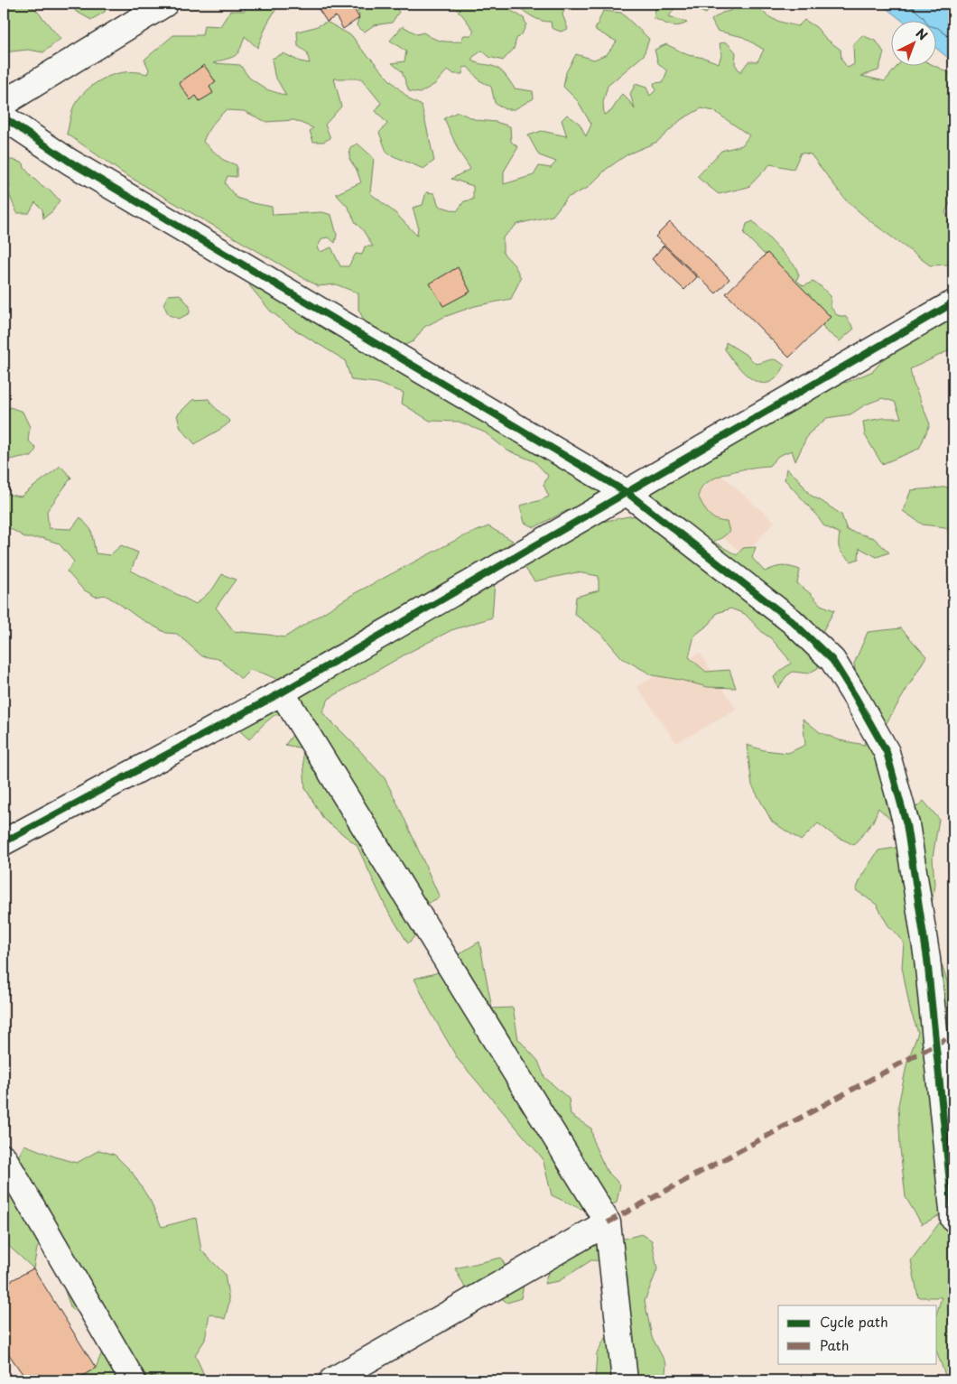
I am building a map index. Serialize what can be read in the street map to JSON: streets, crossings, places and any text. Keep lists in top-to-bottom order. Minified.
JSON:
{"legend":["Cycle path","Path"],"north":"top right"}
